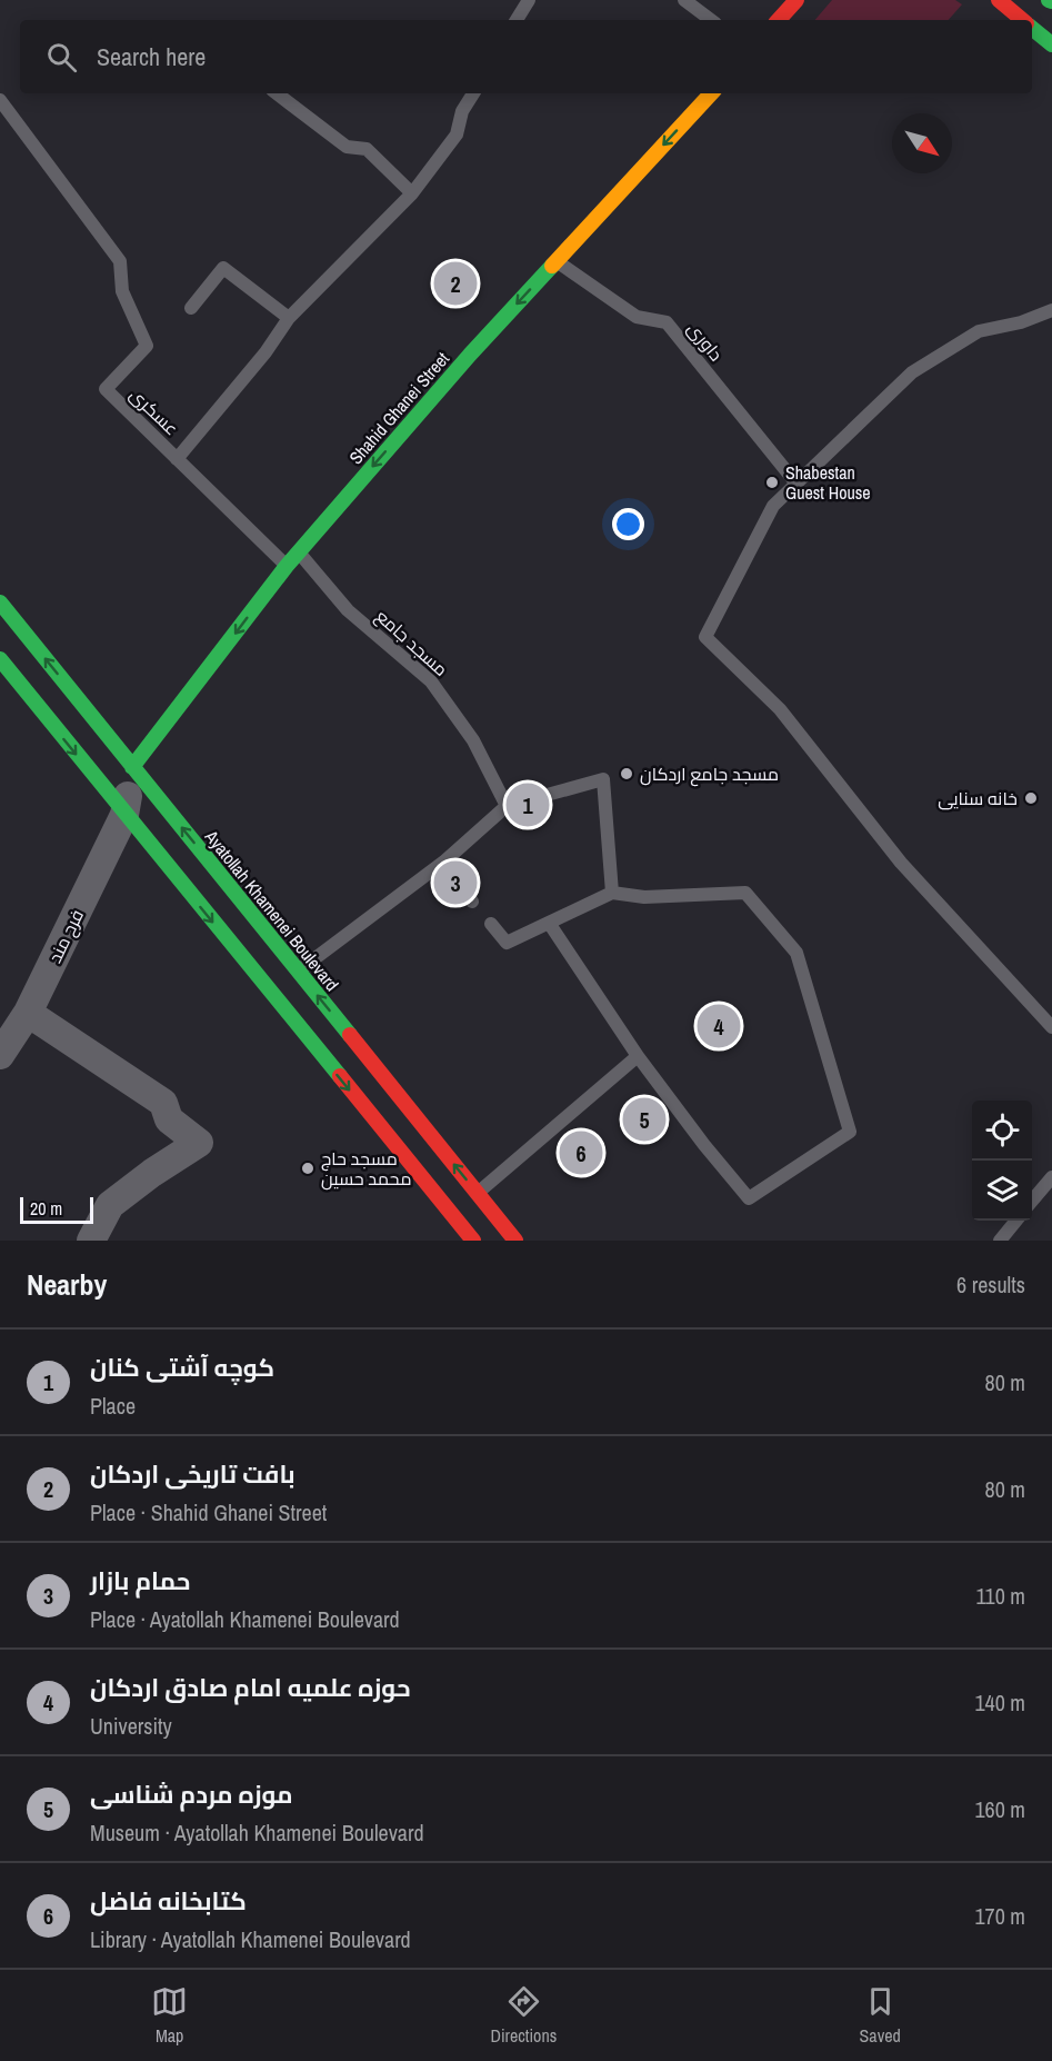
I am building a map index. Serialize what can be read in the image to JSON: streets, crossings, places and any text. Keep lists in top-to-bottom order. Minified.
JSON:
{"streets":{"main road":["Shahid Ghanei Street","Ayatollah Khamenei Boulevard"],"street":["فرح مند"],"lane":["داوری","عسکری","مسجد جامع"]},"crossings":[["داوری","Shahid Ghanei Street"],["Shahid Ghanei Street","عسکری"],["Shahid Ghanei Street","مسجد جامع"],["Shahid Ghanei Street","Ayatollah Khamenei Boulevard"],["Shahid Ghanei Street","فرح مند"],["Ayatollah Khamenei Boulevard","فرح مند"]],"one_way":["Shahid Ghanei Street"],"places":["Shabestan Guest House","مسجد جامع اردکان","خانه سنایی","مسجد حاج محمد حسین"],"scale_bar":"20 m","north":"bottom right","page":{"search":"Search here","pins":["2","1","3","4","5","6"],"scale":"20 m","heading":["Nearby","6 results"],"list":[{"mark":"1","name":"کوچه آشتی کنان","note":"Place","value":"80 m"},{"mark":"2","name":"بافت تاریخی اردکان","note":"Place · Shahid Ghanei Street","value":"80 m"},{"mark":"3","name":"حمام بازار","note":"Place · Ayatollah Khamenei Boulevard","value":"110 m"},{"mark":"4","name":"حوزه علمیه امام صادق اردکان","note":"University","value":"140 m"},{"mark":"5","name":"موزه مردم شناسی","note":"Museum · Ayatollah Khamenei Boulevard","value":"160 m"},{"mark":"6","name":"کتابخانه فاضل","note":"Library · Ayatollah Khamenei Boulevard","value":"170 m"}],"nav":["Map","Directions","Saved"]}}
